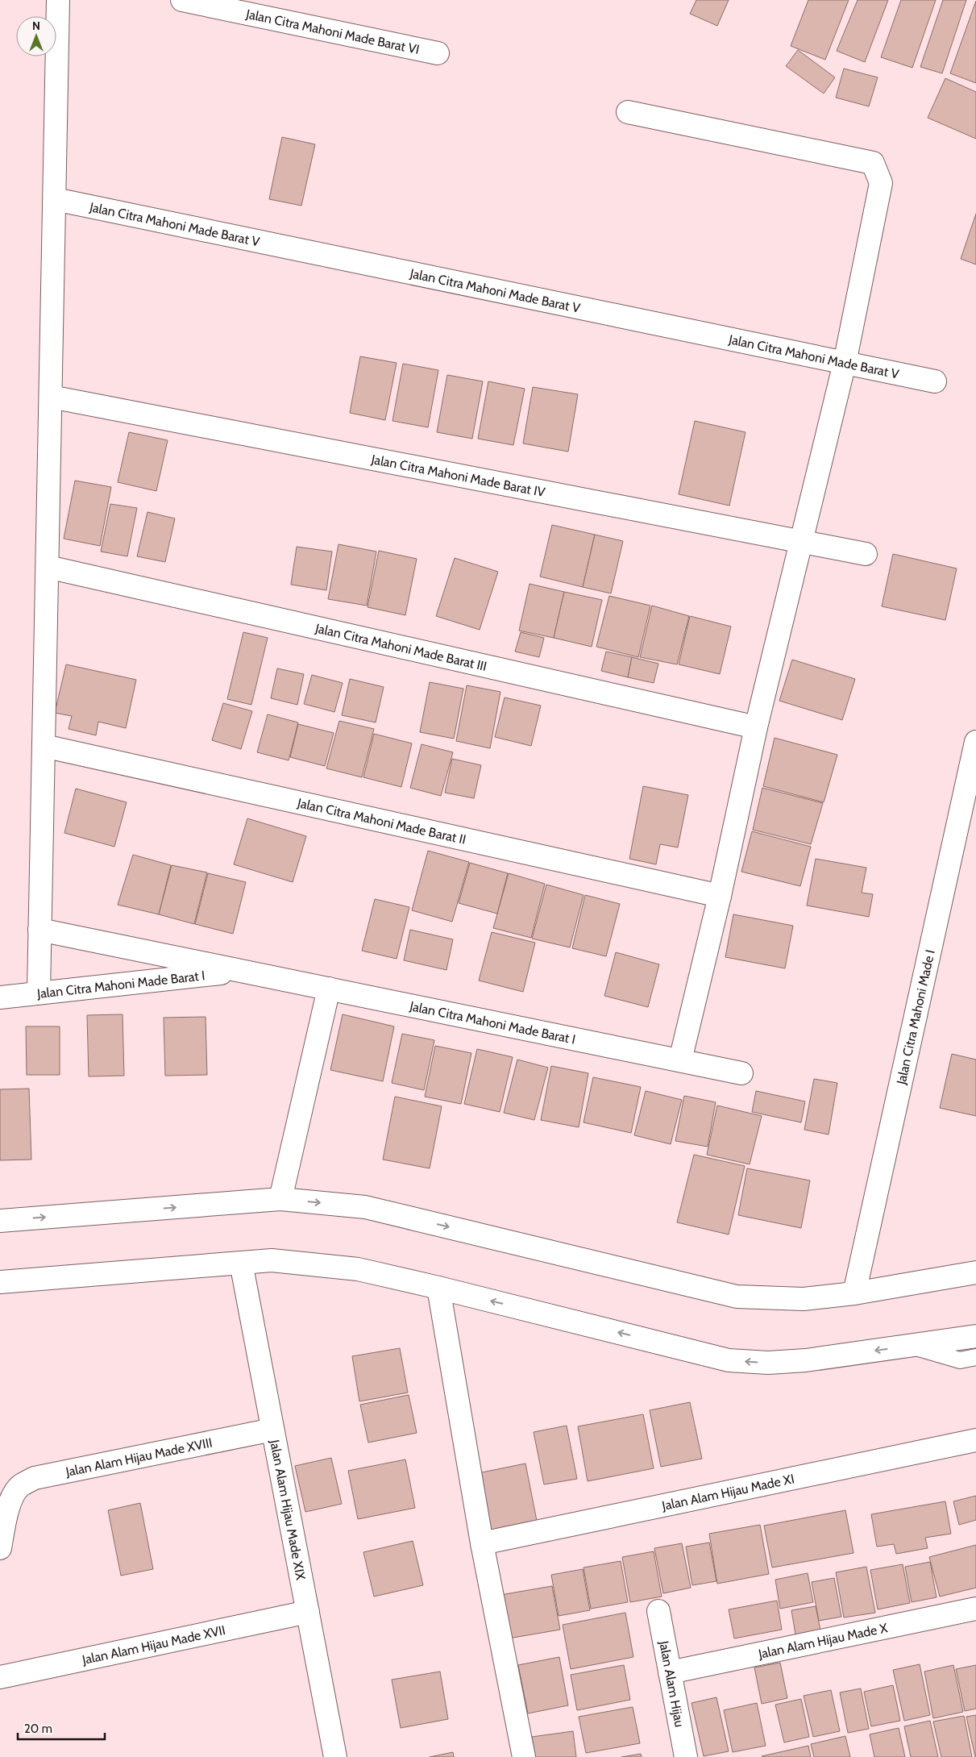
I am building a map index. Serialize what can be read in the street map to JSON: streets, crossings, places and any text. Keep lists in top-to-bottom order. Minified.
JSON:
{"streets":{"street":["Jalan Citra Mahoni Made Barat VI","Jalan Citra Mahoni Made Barat V","Jalan Citra Mahoni Made Barat IV","Jalan Citra Mahoni Made Barat III","Jalan Citra Mahoni Made Barat II","Jalan Citra Mahoni Made Barat I","Jalan Citra Mahoni Made I","Jalan Alam Hijau Made XVIII","Jalan Alam Hijau Made XI","Jalan Alam Hijau Made XIX","Jalan Alam Hijau Made X","Jalan Alam Hijau Made XVII","Jalan Alam Hijau"]},"crossings":[["Jalan Alam Hijau Made XVIII","Jalan Alam Hijau Made XIX"],["Jalan Alam Hijau Made XIX","Jalan Alam Hijau Made XVII"],["Jalan Alam Hijau Made X","Jalan Alam Hijau"]],"scale_bar":"20 m","north":"top"}
